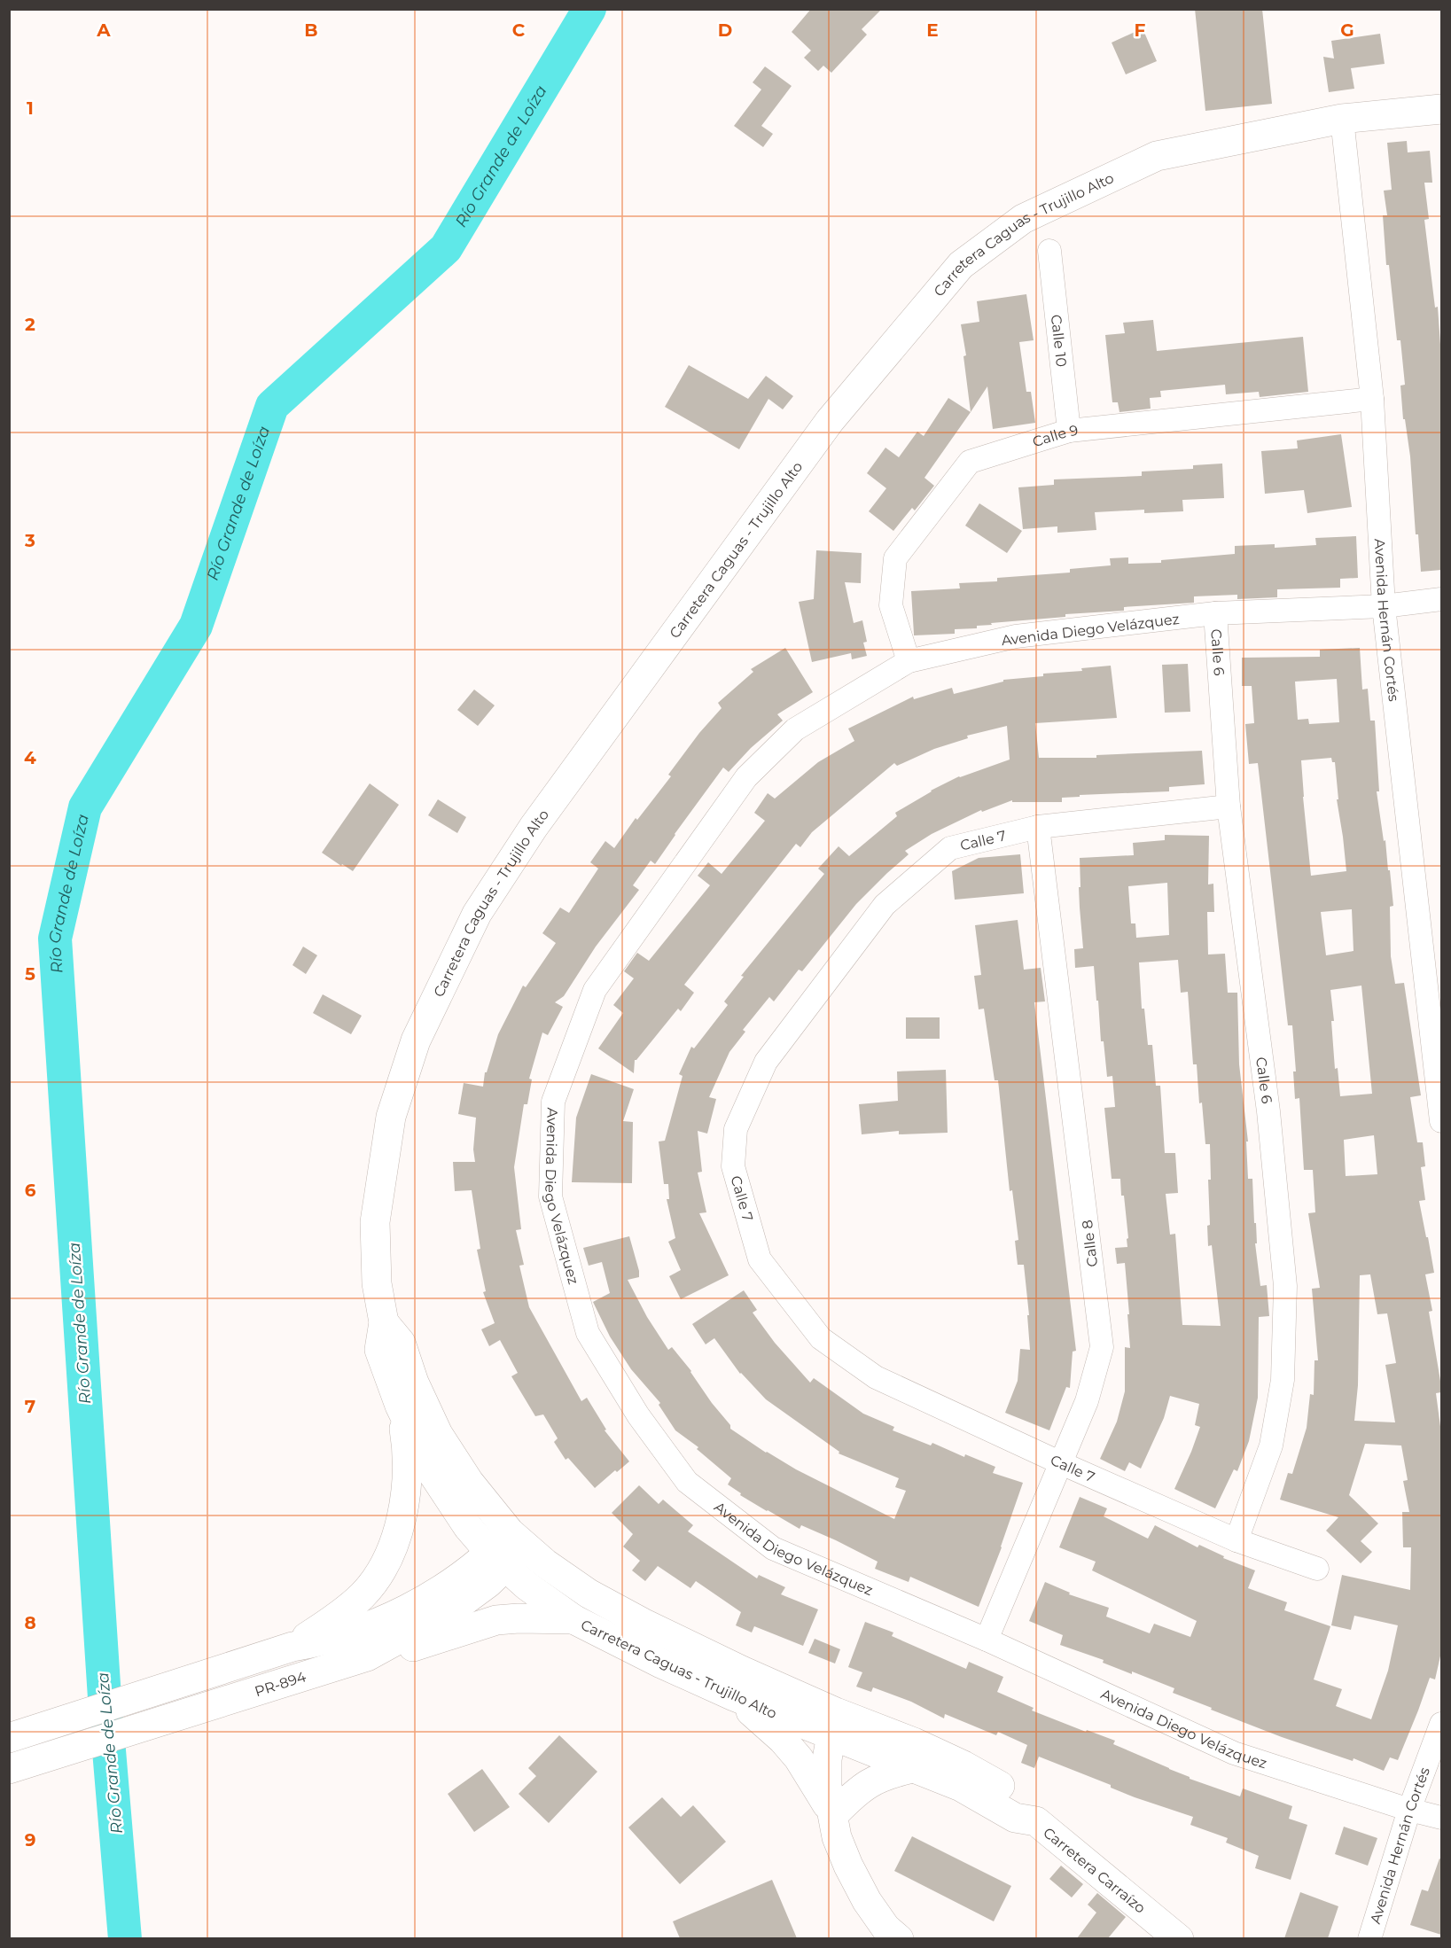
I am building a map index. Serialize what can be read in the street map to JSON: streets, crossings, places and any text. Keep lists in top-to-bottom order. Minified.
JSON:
{"streets":{"street":["Carretera Caguas - Trujillo Alto","Calle 10","Calle 9","Avenida Hernán Cortés","Avenida Diego Velázquez","Calle 6","Calle 7","Calle 8","PR-894","Carretera Carraízo"]},"crossings":[["Carretera Caguas - Trujillo Alto","Avenida Hernán Cortés"],["Carretera Caguas - Trujillo Alto","PR-894"],["Carretera Caguas - Trujillo Alto","Carretera Carraízo"],["Calle 10","Calle 9"],["Calle 9","Avenida Hernán Cortés"],["Calle 9","Avenida Diego Velázquez"],["Avenida Hernán Cortés","Avenida Diego Velázquez"],["Avenida Diego Velázquez","Calle 6"],["Avenida Diego Velázquez","Calle 8"],["Calle 6","Calle 7"],["Calle 7","Calle 8"]],"water":["Río Grande de Loíza"],"grid":{"columns":["A","B","C","D","E","F","G"],"rows":["1","2","3","4","5","6","7","8","9"]}}
